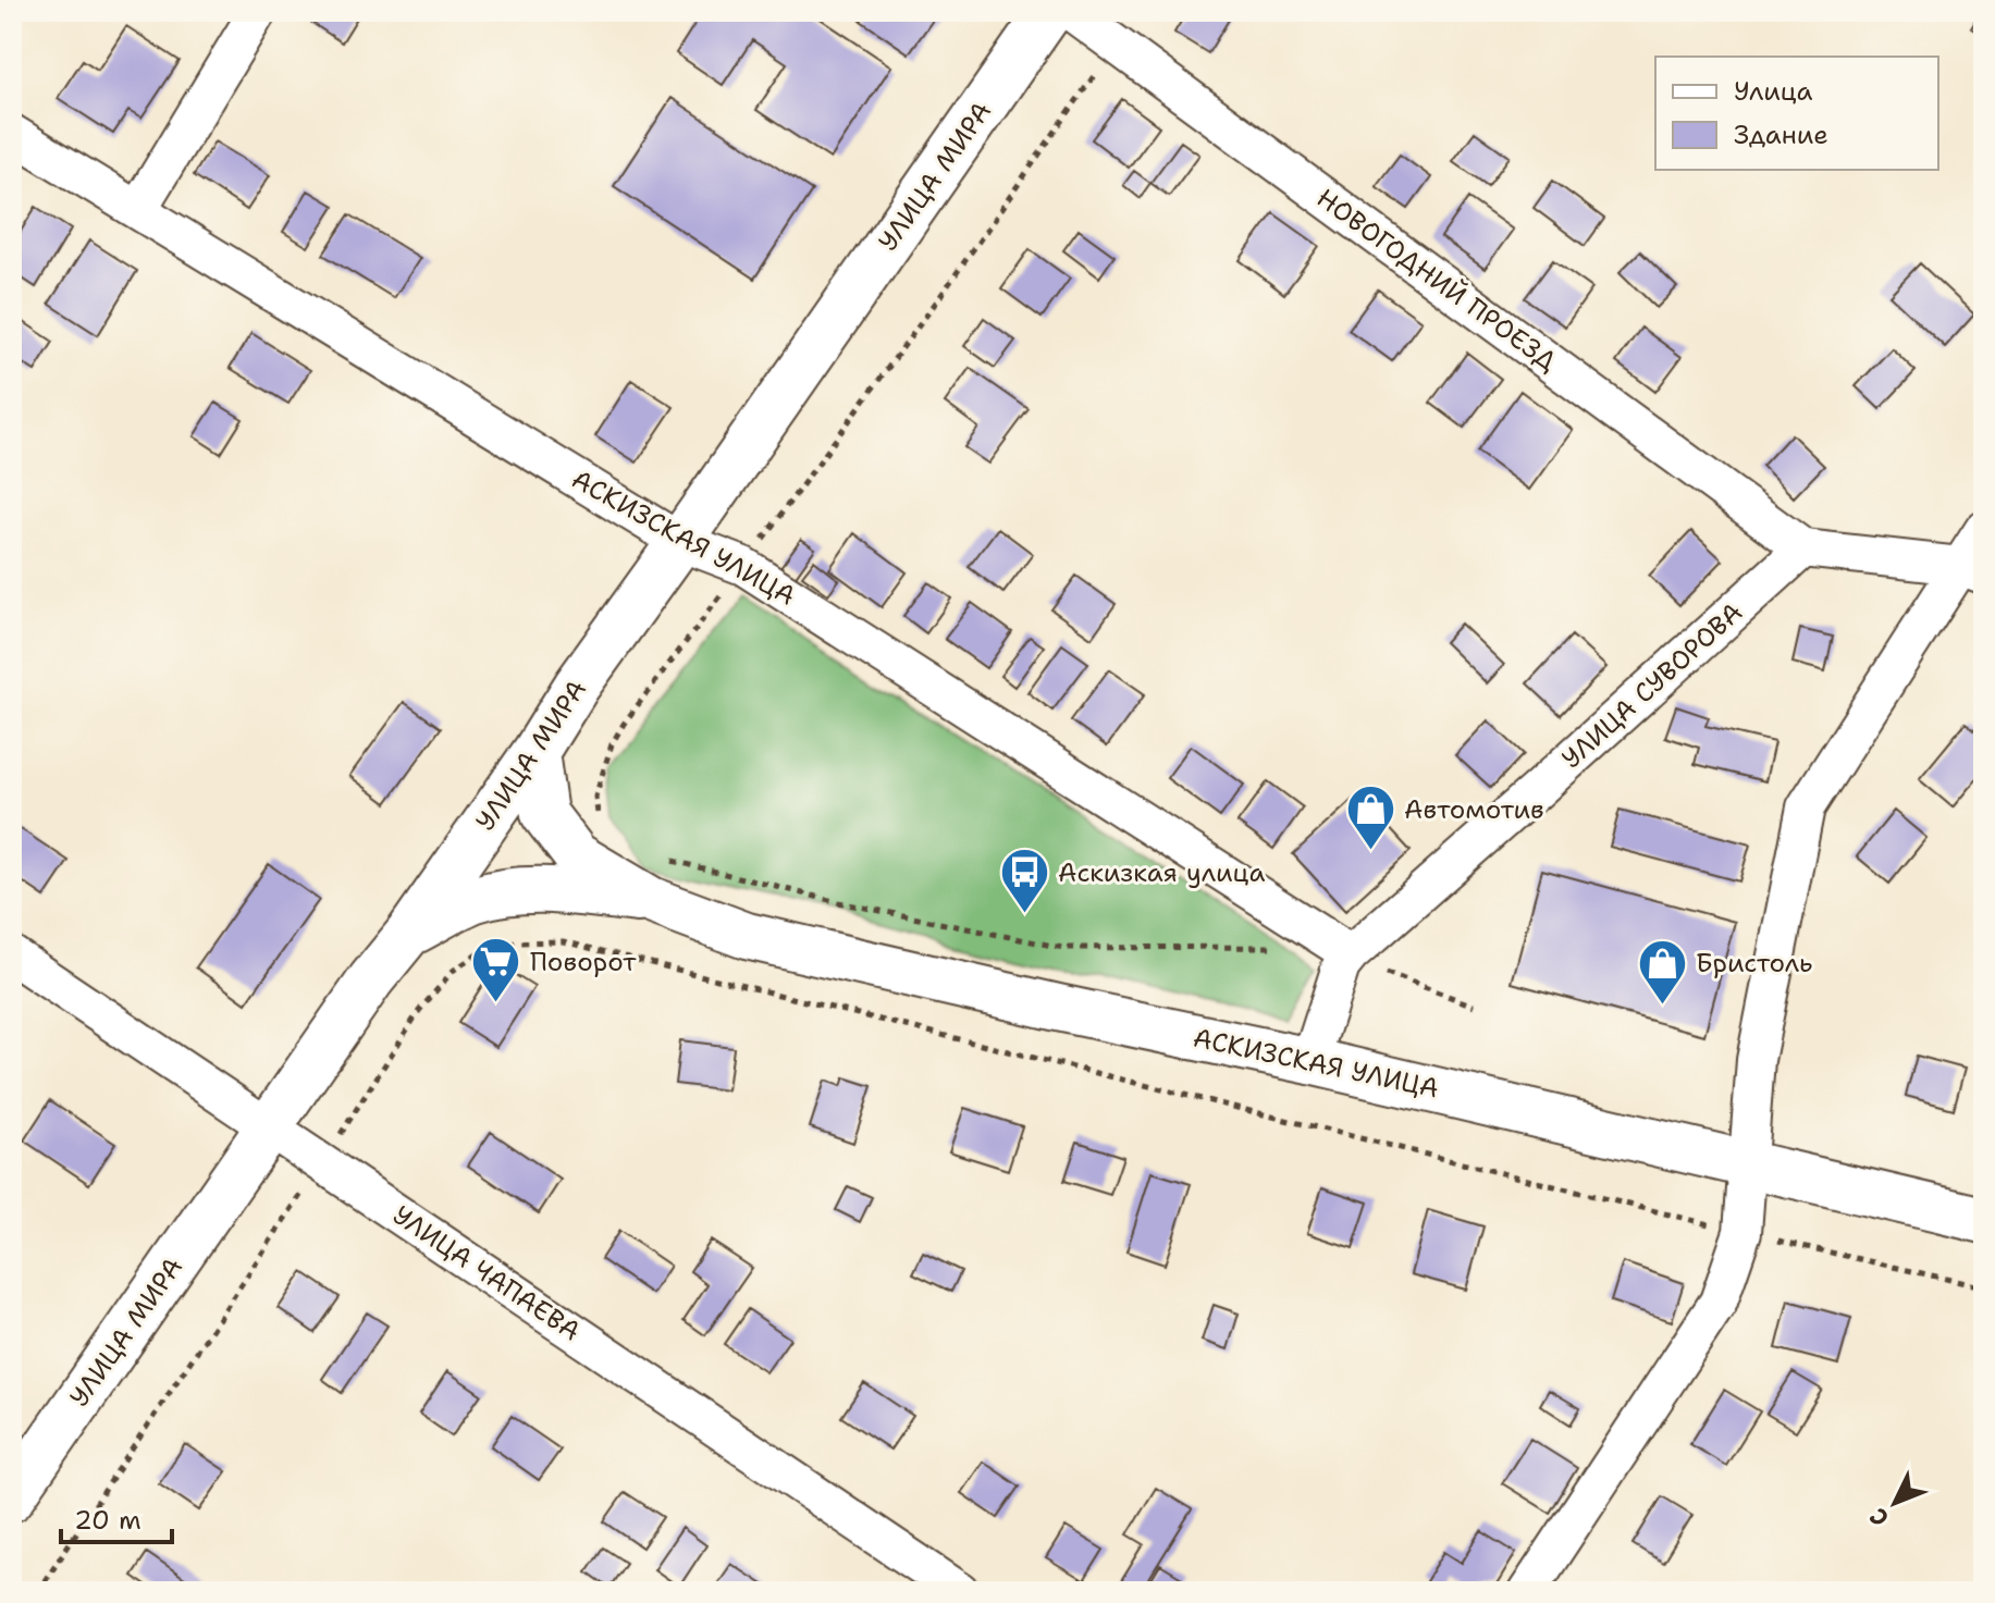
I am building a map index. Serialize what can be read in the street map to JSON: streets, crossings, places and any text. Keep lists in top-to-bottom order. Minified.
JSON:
{"streets":{"main road":["УЛИЦА МИРА","АСКИЗСКАЯ УЛИЦА"],"street":["НОВОГОДНИЙ ПРОЕЗД","УЛИЦА СУВОРОВА","УЛИЦА ЧАПАЕВА"]},"crossings":[["УЛИЦА МИРА","АСКИЗСКАЯ УЛИЦА"],["УЛИЦА МИРА","УЛИЦА ЧАПАЕВА"],["НОВОГОДНИЙ ПРОЕЗД","УЛИЦА СУВОРОВА"],["АСКИЗСКАЯ УЛИЦА","УЛИЦА СУВОРОВА"]],"places":{"shop":["Автомотив","Бристоль"],"bus stop":["Аскизкая улица"],"supermarket":["Поворот"]},"legend":["Улица","Здание"],"scale_bar":"20 m","north":"bottom left"}
